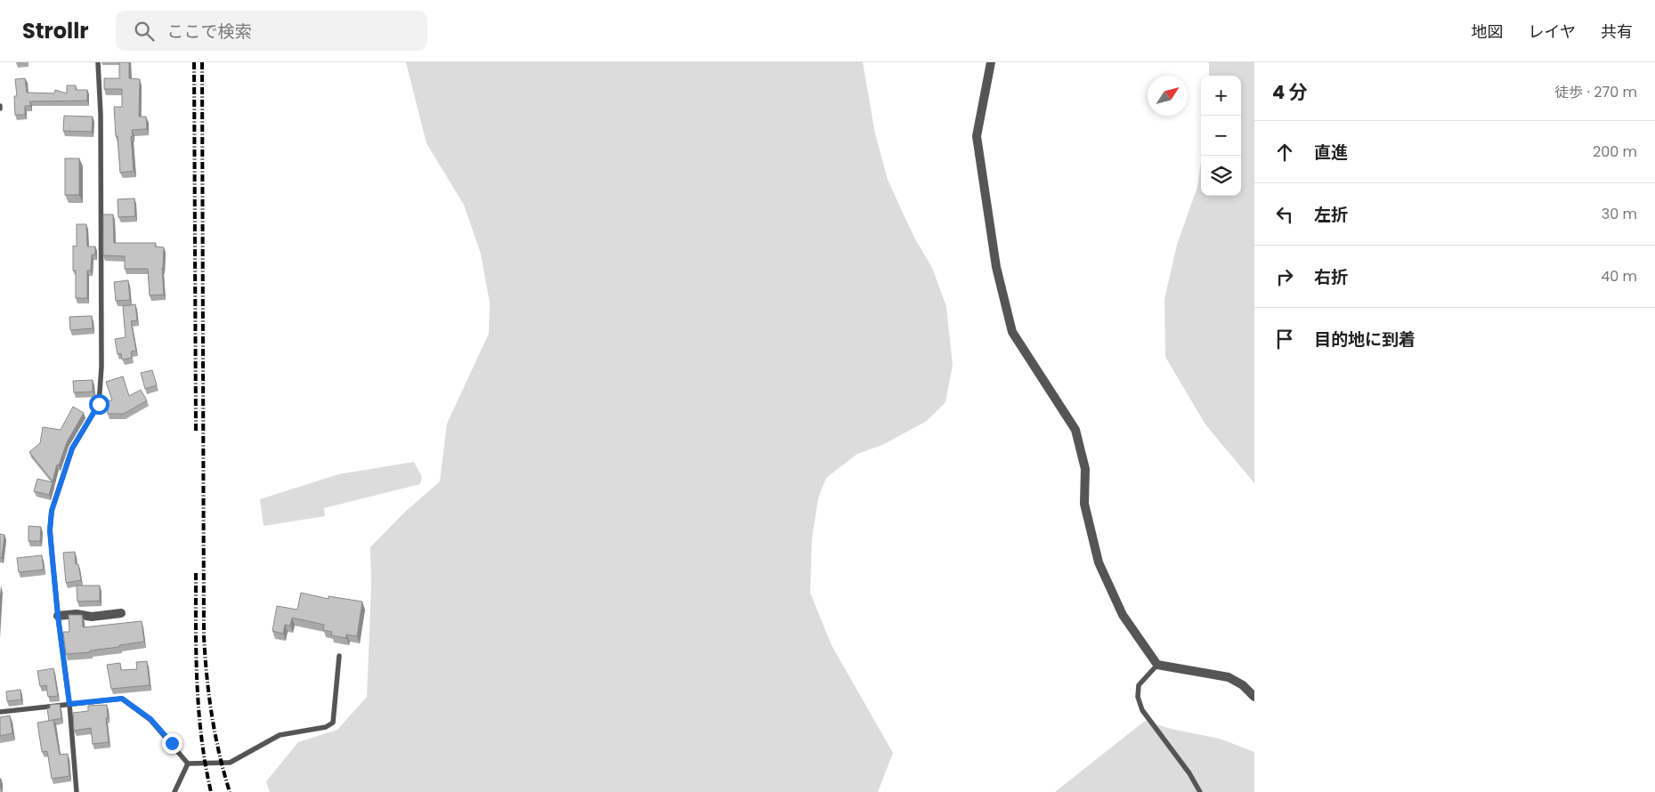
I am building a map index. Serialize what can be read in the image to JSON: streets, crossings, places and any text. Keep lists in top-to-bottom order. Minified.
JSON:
{"north":"top right","page":{"header":"Strollr","search":"ここで検索","nav":["地図","レイヤ","共有"],"heading":["4 分","徒歩 · 270 m"],"map_buttons":["+","−"],"list":[["直進","200 m"],["左折","30 m"],["右折","40 m"],"目的地に到着"]}}
